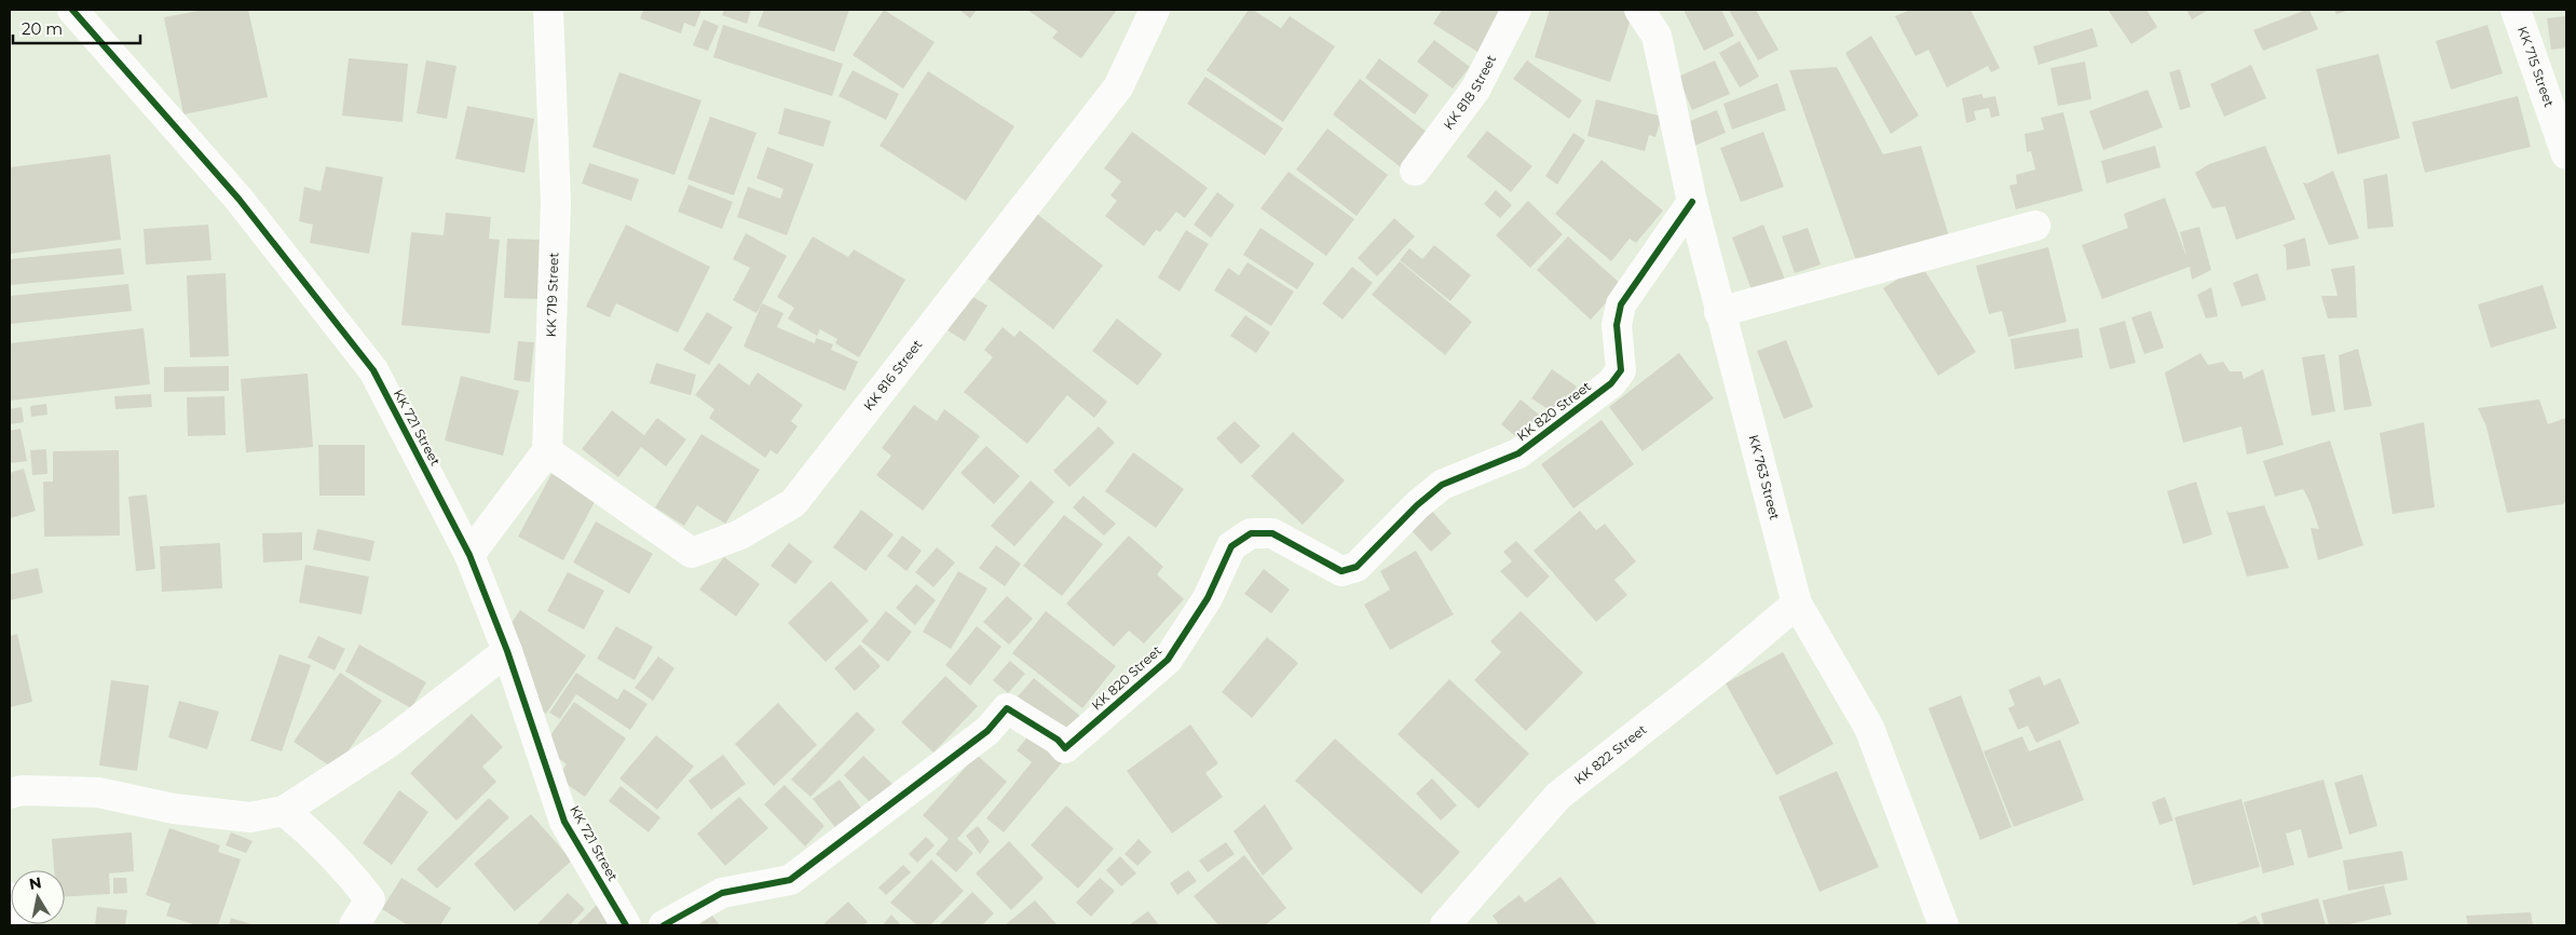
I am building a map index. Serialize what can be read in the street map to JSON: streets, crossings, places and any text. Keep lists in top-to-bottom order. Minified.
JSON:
{"streets":{"street":["KK 715 Street","KK 818 Street","KK 719 Street","KK 816 Street","KK 820 Street","KK 721 Street","KK 763 Street","KK 822 Street"]},"crossings":[["KK 719 Street","KK 816 Street"],["KK 820 Street","KK 763 Street"],["KK 763 Street","KK 822 Street"]],"scale_bar":"20 m","north":"top"}
